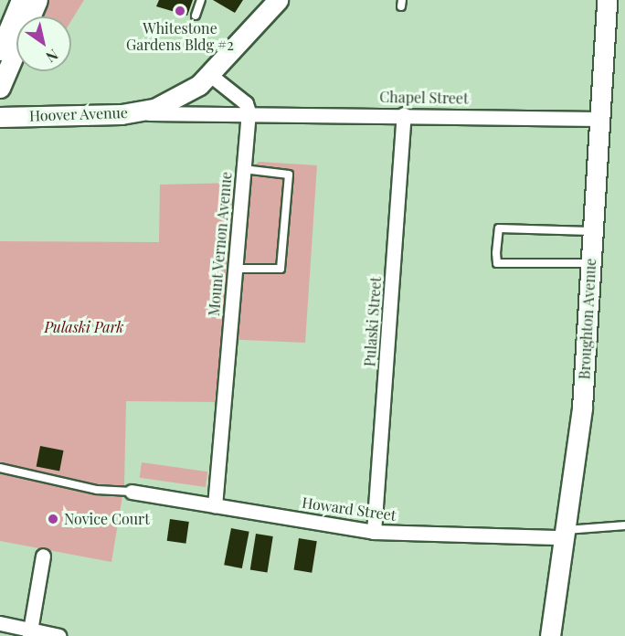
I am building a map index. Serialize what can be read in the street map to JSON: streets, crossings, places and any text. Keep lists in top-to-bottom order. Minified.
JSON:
{"streets":{"street":["Chapel Street","Hoover Avenue","Mount Vernon Avenue","Broughton Avenue","Pulaski Street","Howard Street"]},"crossings":[["Chapel Street","Mount Vernon Avenue"],["Chapel Street","Broughton Avenue"],["Chapel Street","Pulaski Street"],["Mount Vernon Avenue","Howard Street"],["Broughton Avenue","Howard Street"],["Pulaski Street","Howard Street"]],"parks":["Pulaski Park"],"places":["Whitestone Gardens Bldg #2","Novice Court"],"north":"bottom right"}
